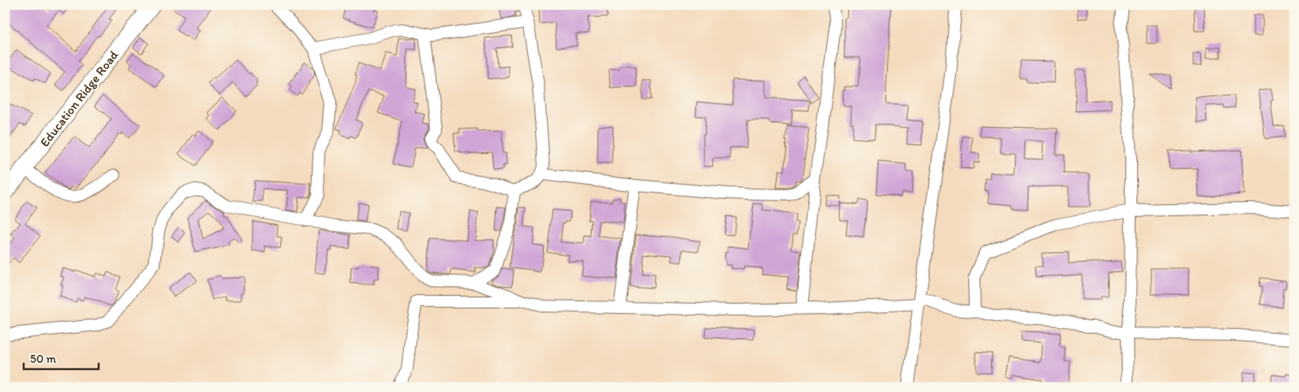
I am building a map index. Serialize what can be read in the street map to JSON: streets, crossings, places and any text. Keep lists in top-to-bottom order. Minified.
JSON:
{"streets":{"main road":["Education Ridge Road"]},"scale_bar":"50 m"}
